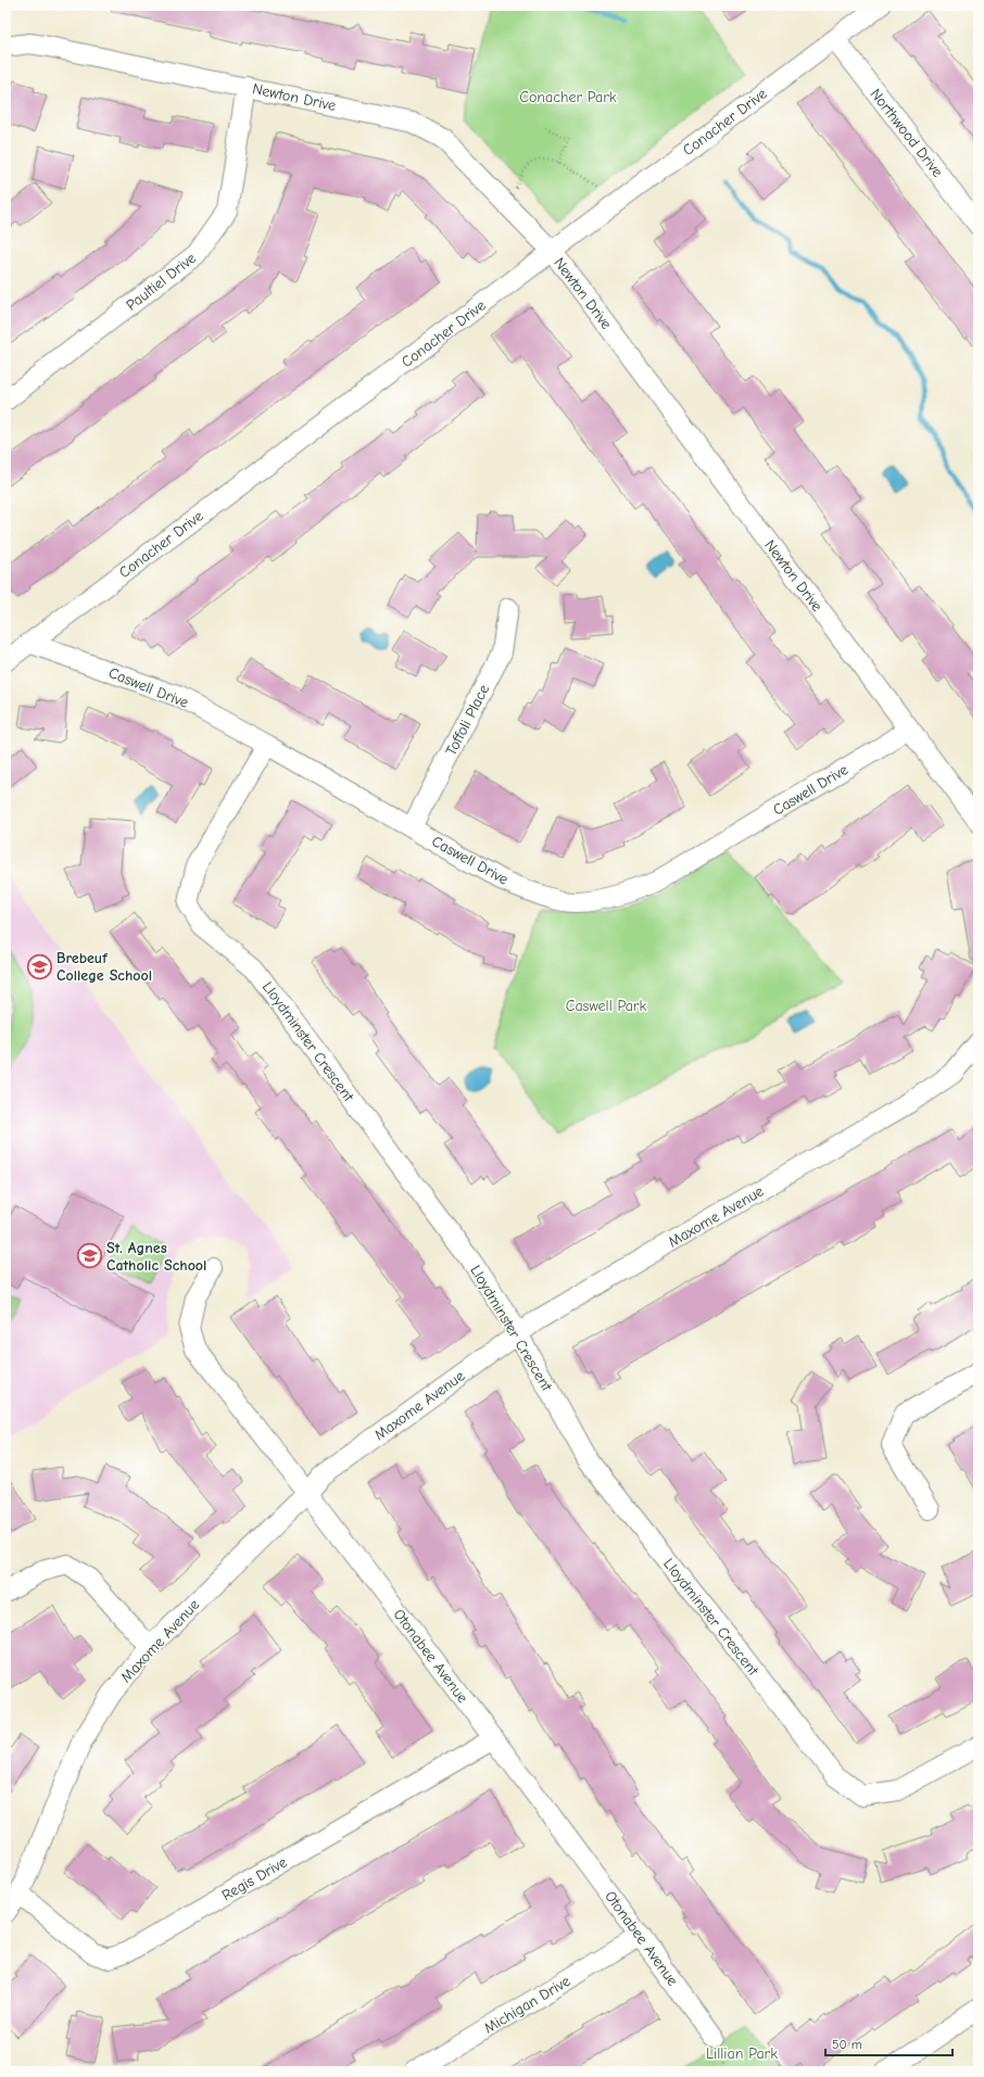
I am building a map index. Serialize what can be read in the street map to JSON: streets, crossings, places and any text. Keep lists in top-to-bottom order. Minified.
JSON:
{"streets":{"street":["Newton Drive","Conacher Drive","Northwood Drive","Paultiel Drive","Caswell Drive","Toffoli Place","Lloydminster Crescent","Maxome Avenue","Otonabee Avenue","Regis Drive","Michigan Drive"]},"crossings":[["Newton Drive","Conacher Drive"],["Newton Drive","Paultiel Drive"],["Newton Drive","Caswell Drive"],["Conacher Drive","Northwood Drive"],["Conacher Drive","Caswell Drive"],["Caswell Drive","Toffoli Place"],["Caswell Drive","Lloydminster Crescent"],["Lloydminster Crescent","Maxome Avenue"],["Maxome Avenue","Otonabee Avenue"],["Maxome Avenue","Regis Drive"],["Otonabee Avenue","Regis Drive"],["Otonabee Avenue","Michigan Drive"]],"parks":["Conacher Park","Caswell Park","Lillian Park"],"places":{"school or university":["Brebeuf College School","St. Agnes Catholic School"]},"scale_bar":"50 m"}
